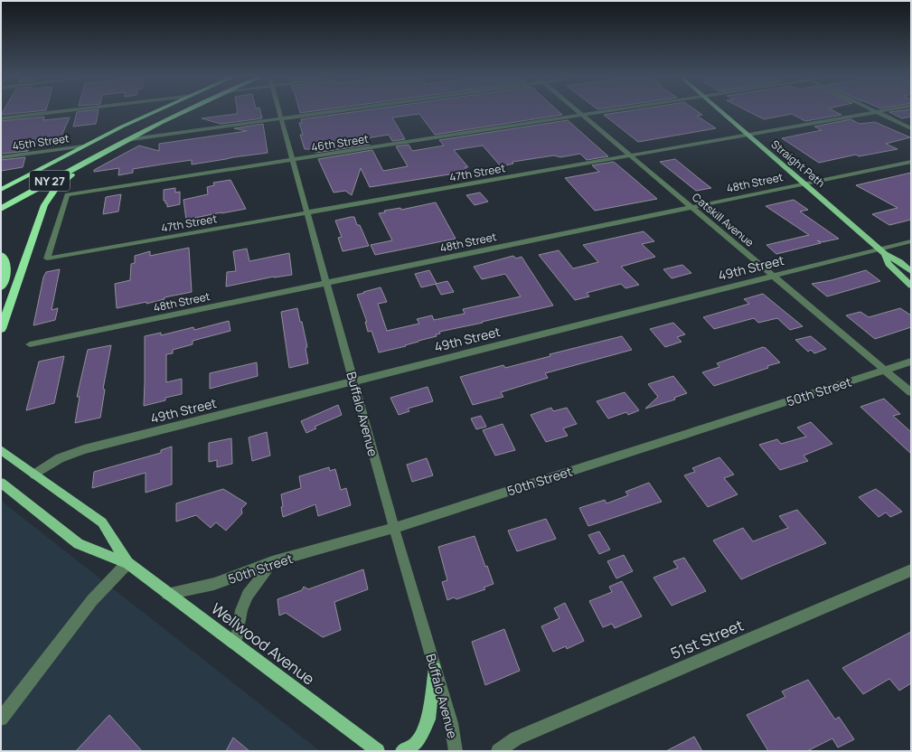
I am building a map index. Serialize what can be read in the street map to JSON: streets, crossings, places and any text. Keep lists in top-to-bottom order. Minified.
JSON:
{"streets":{"highway":["NY 27"],"main road":["Straight Path","Wellwood Avenue"],"street":["45th Street","46th Street","47th Street","48th Street","Catskill Avenue","49th Street","50th Street","Buffalo Avenue","51st Street"]},"crossings":[["45th Street","NY 27"],["46th Street","47th Street"],["46th Street","Catskill Avenue"],["46th Street","Buffalo Avenue"],["Straight Path","47th Street"],["Straight Path","48th Street"],["Straight Path","49th Street"],["47th Street","Catskill Avenue"],["47th Street","Buffalo Avenue"],["48th Street","Catskill Avenue"],["48th Street","Buffalo Avenue"],["Catskill Avenue","49th Street"],["Catskill Avenue","50th Street"],["49th Street","Buffalo Avenue"],["50th Street","Buffalo Avenue"],["50th Street","Wellwood Avenue"]]}
